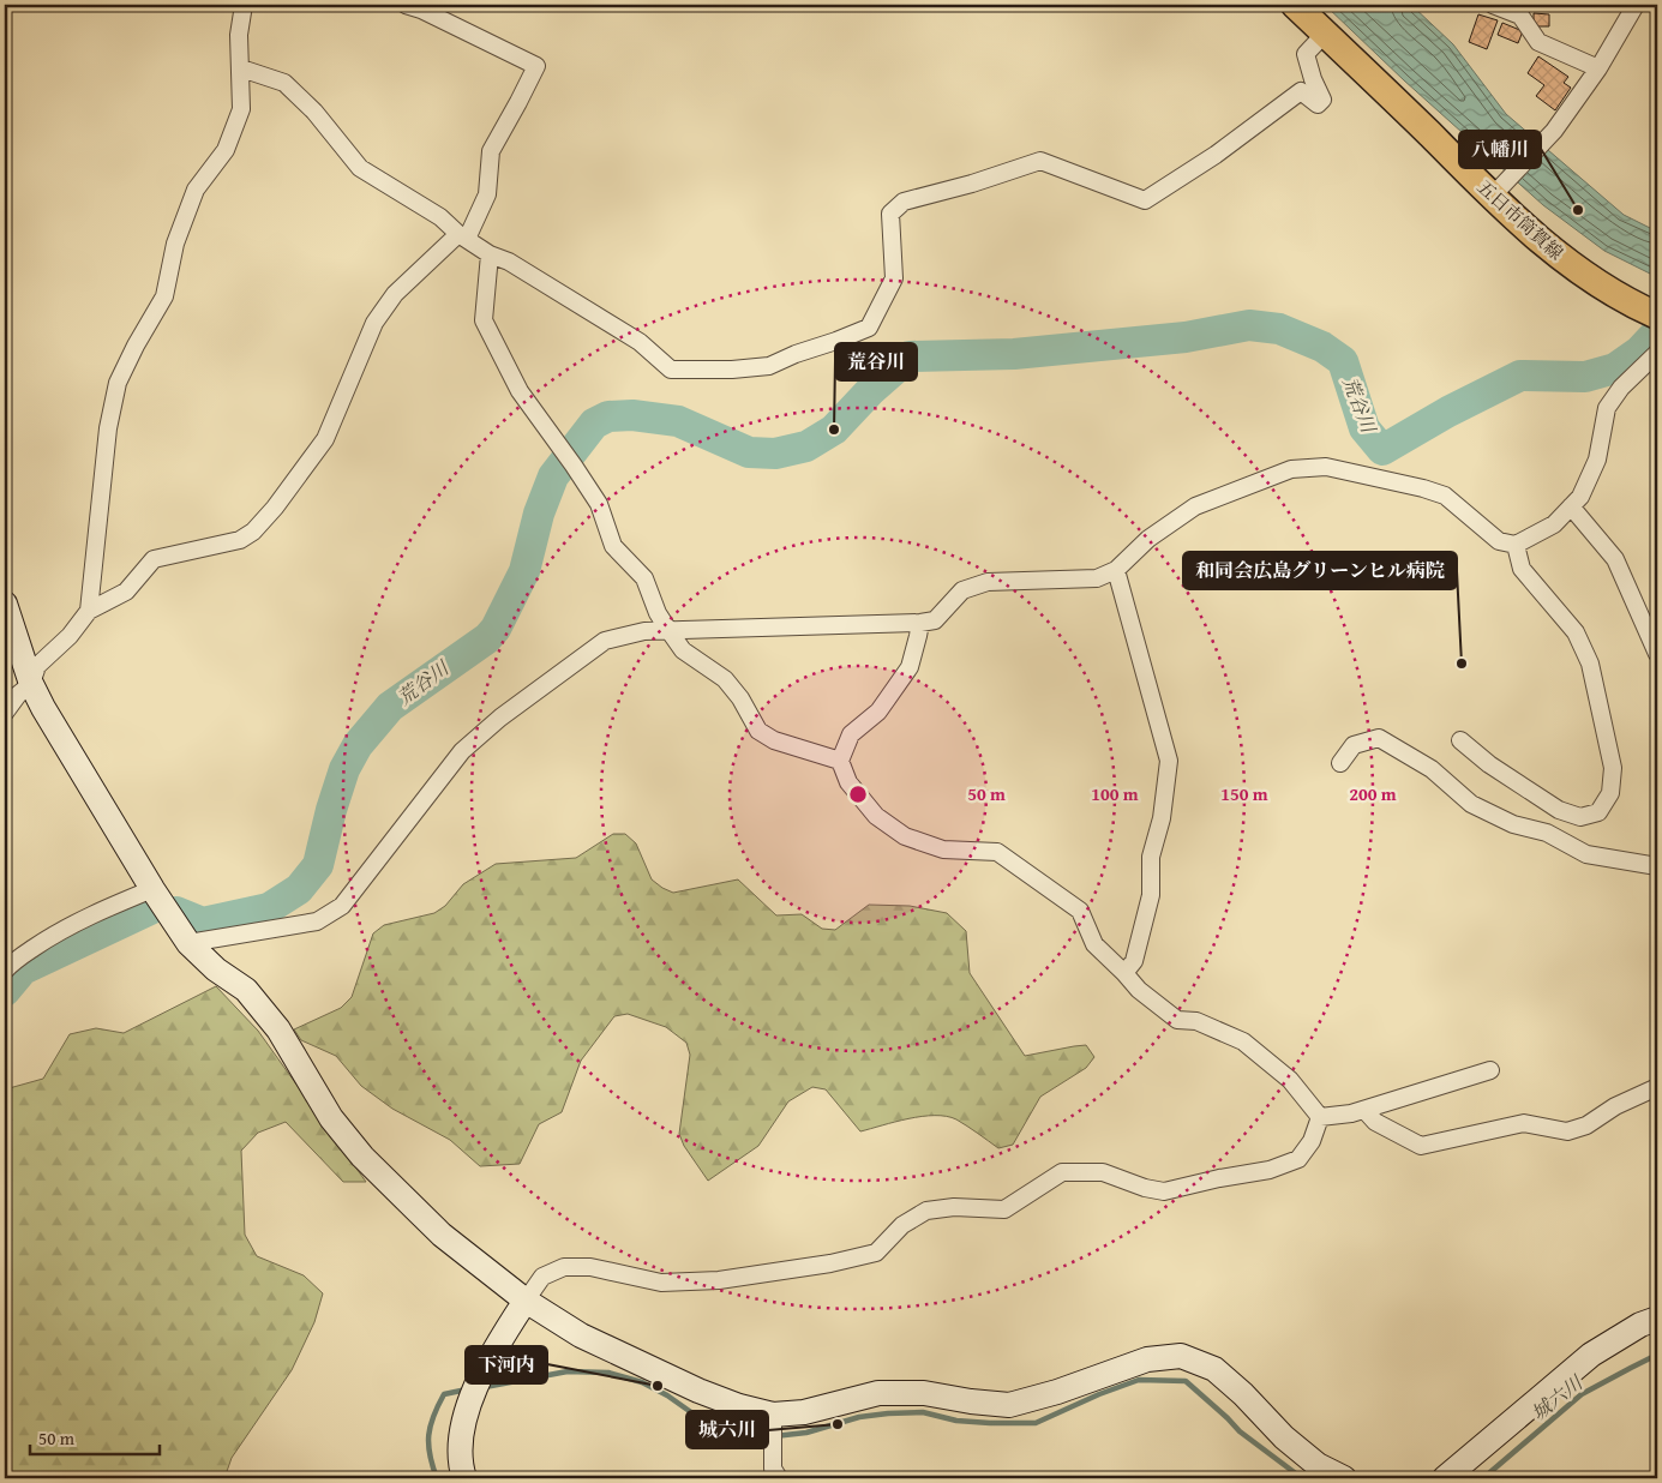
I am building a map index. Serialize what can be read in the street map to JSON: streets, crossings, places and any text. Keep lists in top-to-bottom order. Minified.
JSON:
{"streets":{"main road":["五日市筒賀線"]},"water":["荒谷川","城六川"],"places":["八幡川","荒谷川","和同会広島グリーンヒル病院","下河内","城六川"],"scale_bar":"50 m","rings":["50 m","100 m","150 m","200 m"]}
